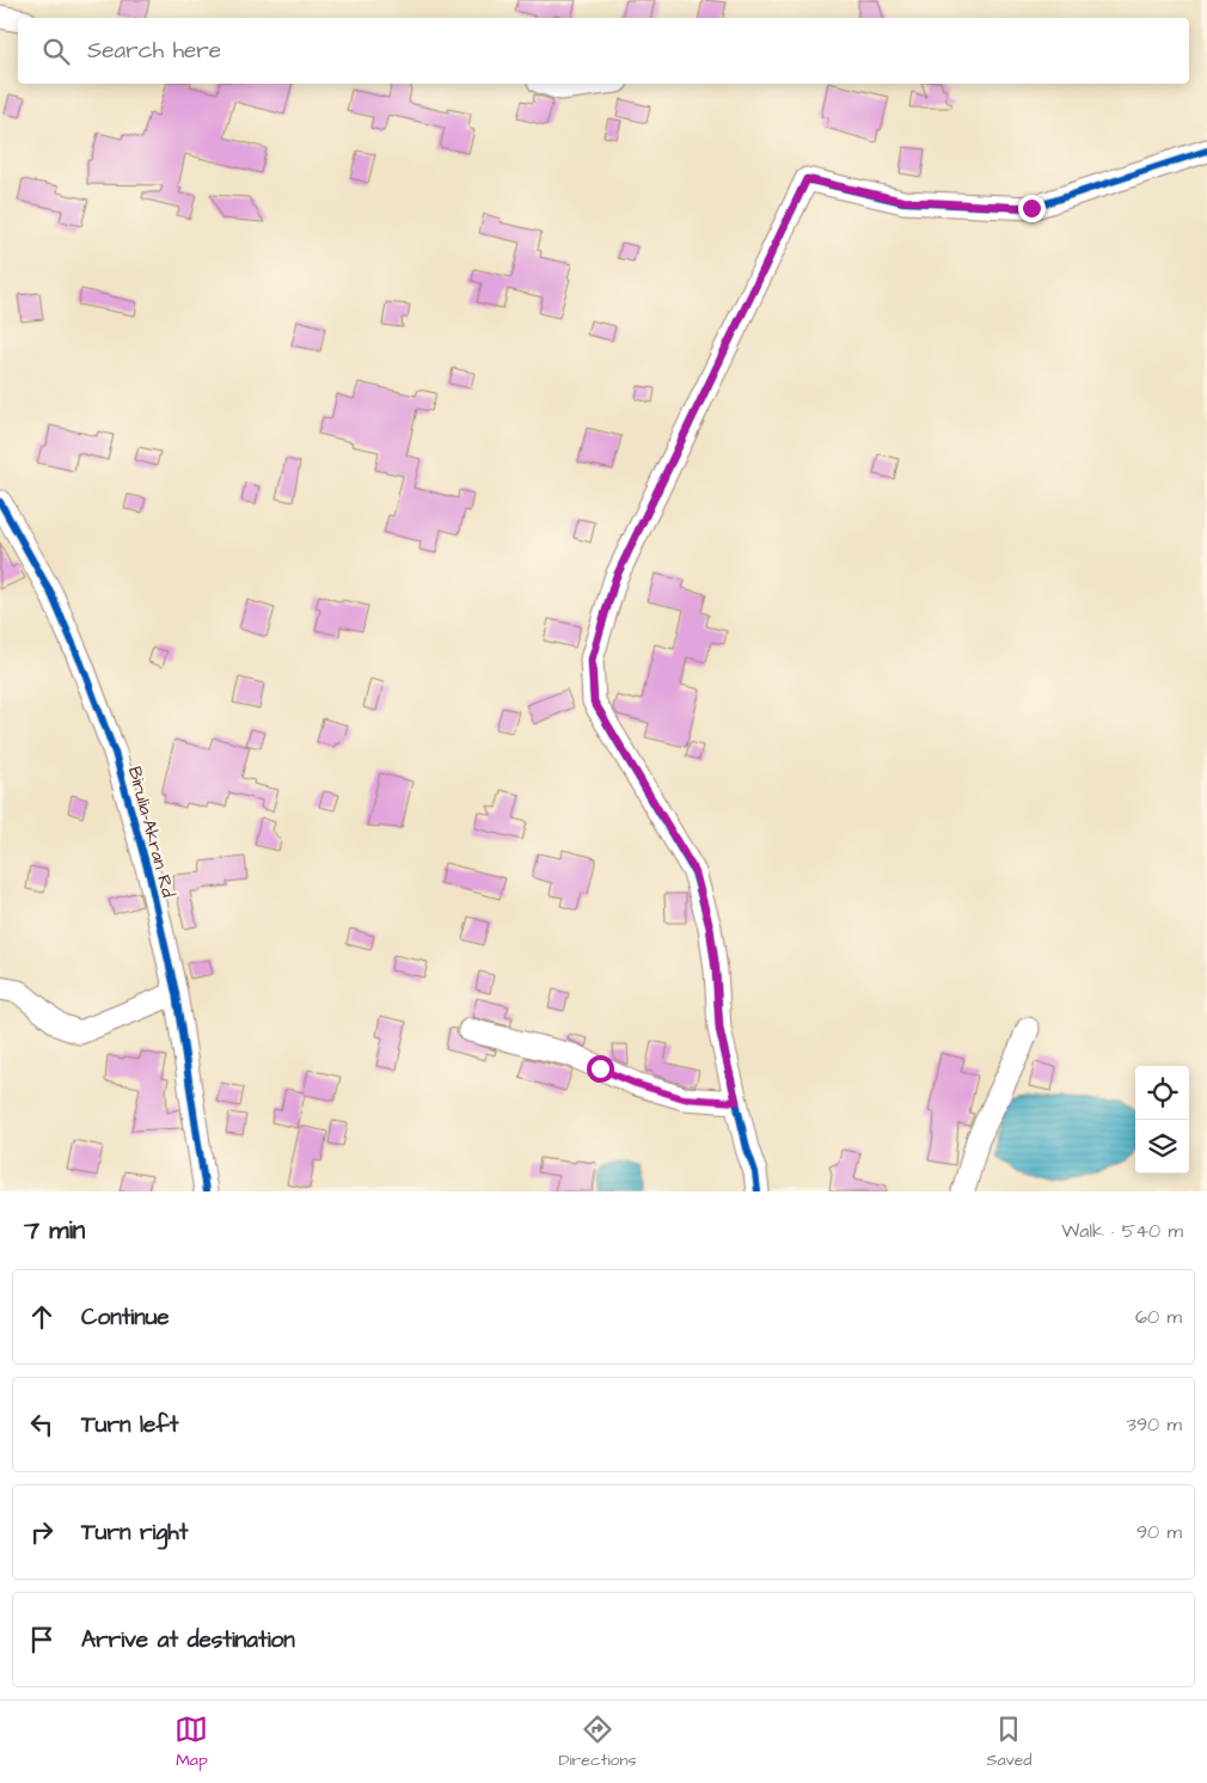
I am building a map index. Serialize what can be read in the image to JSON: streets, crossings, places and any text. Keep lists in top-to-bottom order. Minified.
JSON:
{"streets":{"street":["Birulia-Akran Rd"]},"page":{"search":"Search here","heading":["7 min","Walk · 540 m"],"list":[["Continue","60 m"],["Turn left","390 m"],["Turn right","90 m"],"Arrive at destination"],"nav":["Map","Directions","Saved"]}}
